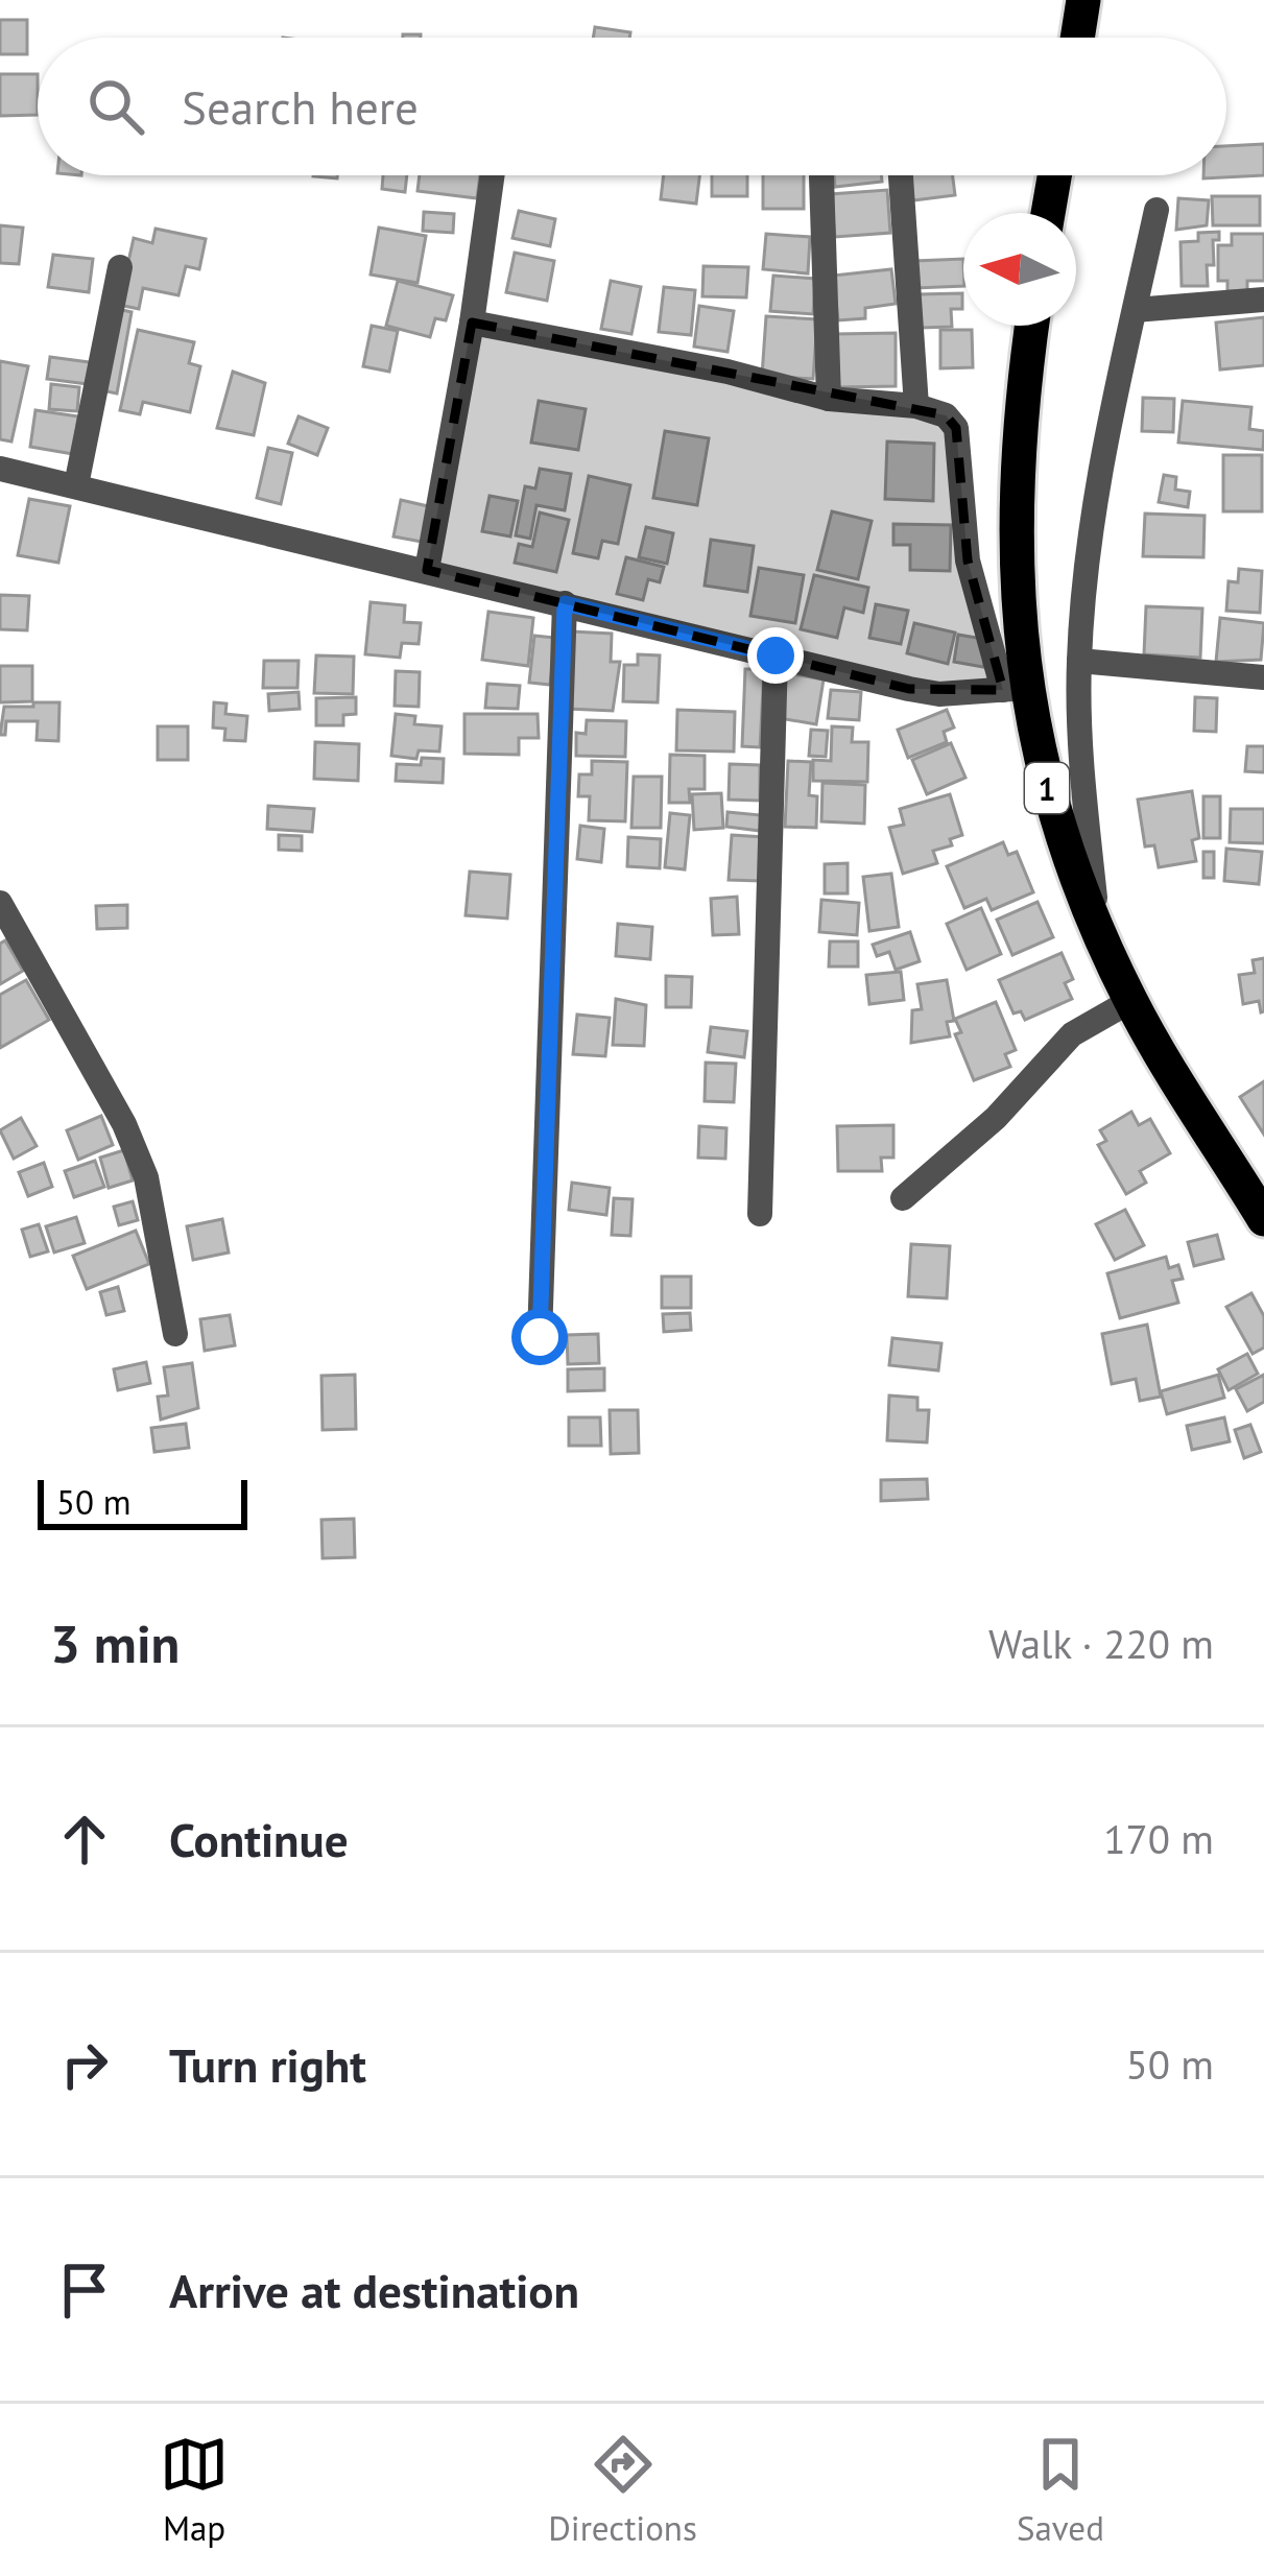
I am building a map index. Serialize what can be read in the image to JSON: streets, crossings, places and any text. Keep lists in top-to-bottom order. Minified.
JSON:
{"streets":{"highway":["1"]},"scale_bar":"50 m","north":"left","page":{"search":"Search here","scale":"50 m","heading":["3 min","Walk · 220 m"],"list":[["Continue","170 m"],["Turn right","50 m"],"Arrive at destination"],"nav":["Map","Directions","Saved"]}}
